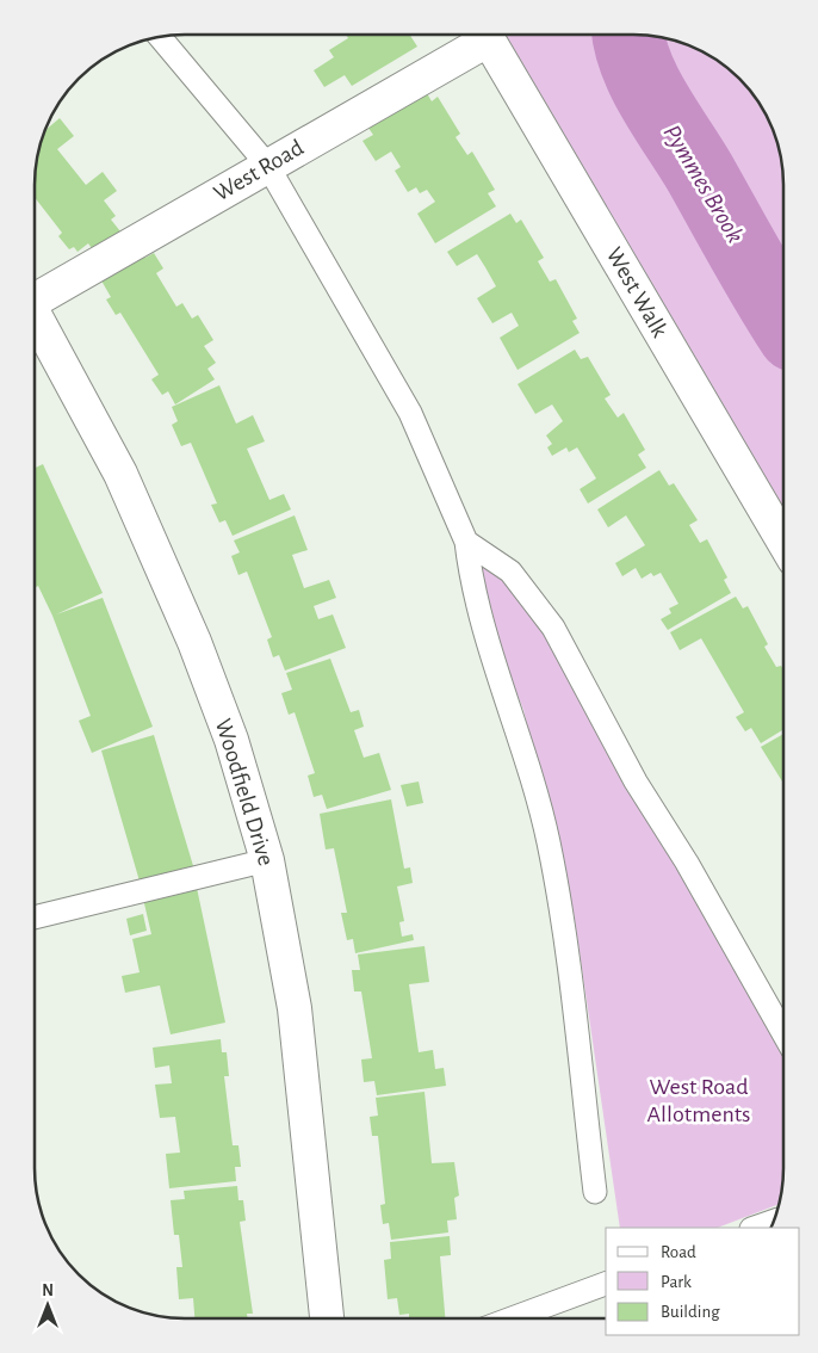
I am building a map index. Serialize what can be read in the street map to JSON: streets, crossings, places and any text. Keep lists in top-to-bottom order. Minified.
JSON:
{"streets":{"street":["West Road","West Walk","Woodfield Drive"]},"water":["Pymmes Brook"],"parks":["West Road Allotments"],"legend":["Road","Park","Building"],"north":"top"}
